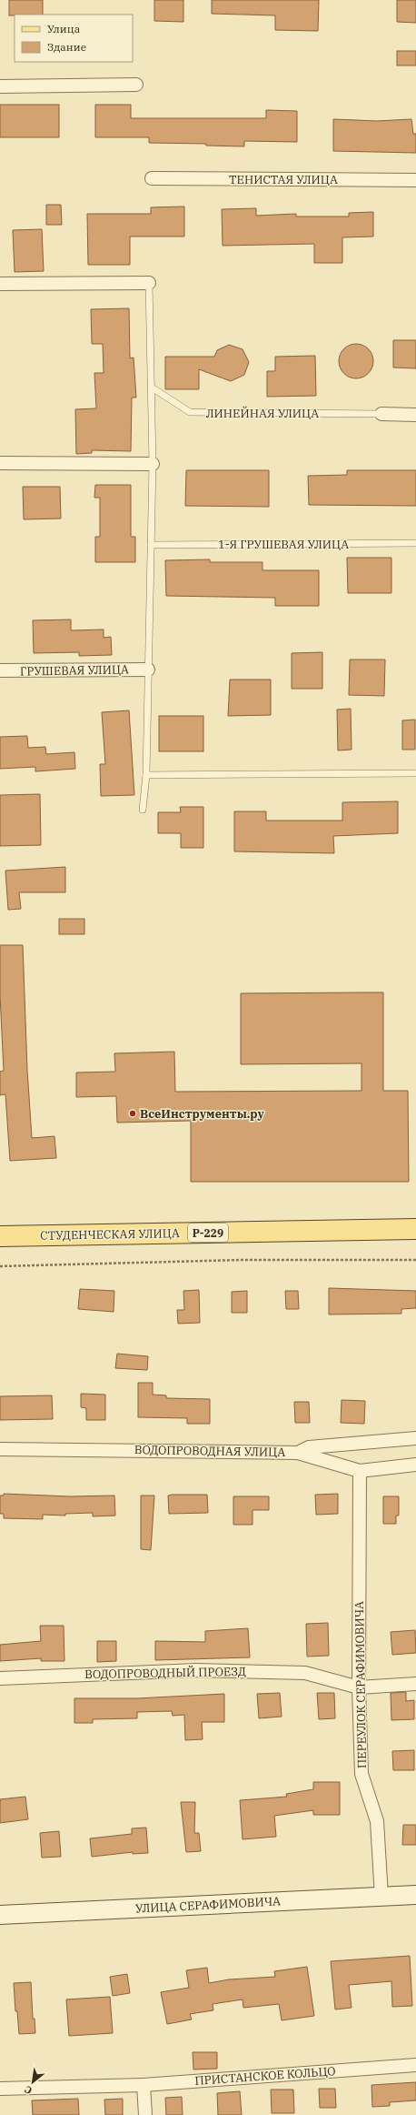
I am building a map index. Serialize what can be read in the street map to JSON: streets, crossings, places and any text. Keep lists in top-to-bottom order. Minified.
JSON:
{"streets":{"main road":["Р-229","СТУДЕНЧЕСКАЯ УЛИЦА"],"street":["ТЕНИСТАЯ УЛИЦА","ГРУШЕВАЯ УЛИЦА","ВОДОПРОВОДНАЯ УЛИЦА","ВОДОПРОВОДНЫЙ ПРОЕЗД","ПЕРЕУЛОК СЕРАФИМОВИЧА","УЛИЦА СЕРАФИМОВИЧА","ПРИСТАНСКОЕ КОЛЬЦО"],"lane":["ЛИНЕЙНАЯ УЛИЦА","1-Я ГРУШЕВАЯ УЛИЦА"]},"crossings":[["ВОДОПРОВОДНАЯ УЛИЦА","ПЕРЕУЛОК СЕРАФИМОВИЧА"],["ВОДОПРОВОДНЫЙ ПРОЕЗД","ПЕРЕУЛОК СЕРАФИМОВИЧА"],["ПЕРЕУЛОК СЕРАФИМОВИЧА","УЛИЦА СЕРАФИМОВИЧА"]],"places":["ВсеИнструменты.ру"],"legend":["Улица","Здание"],"north":"bottom left"}
